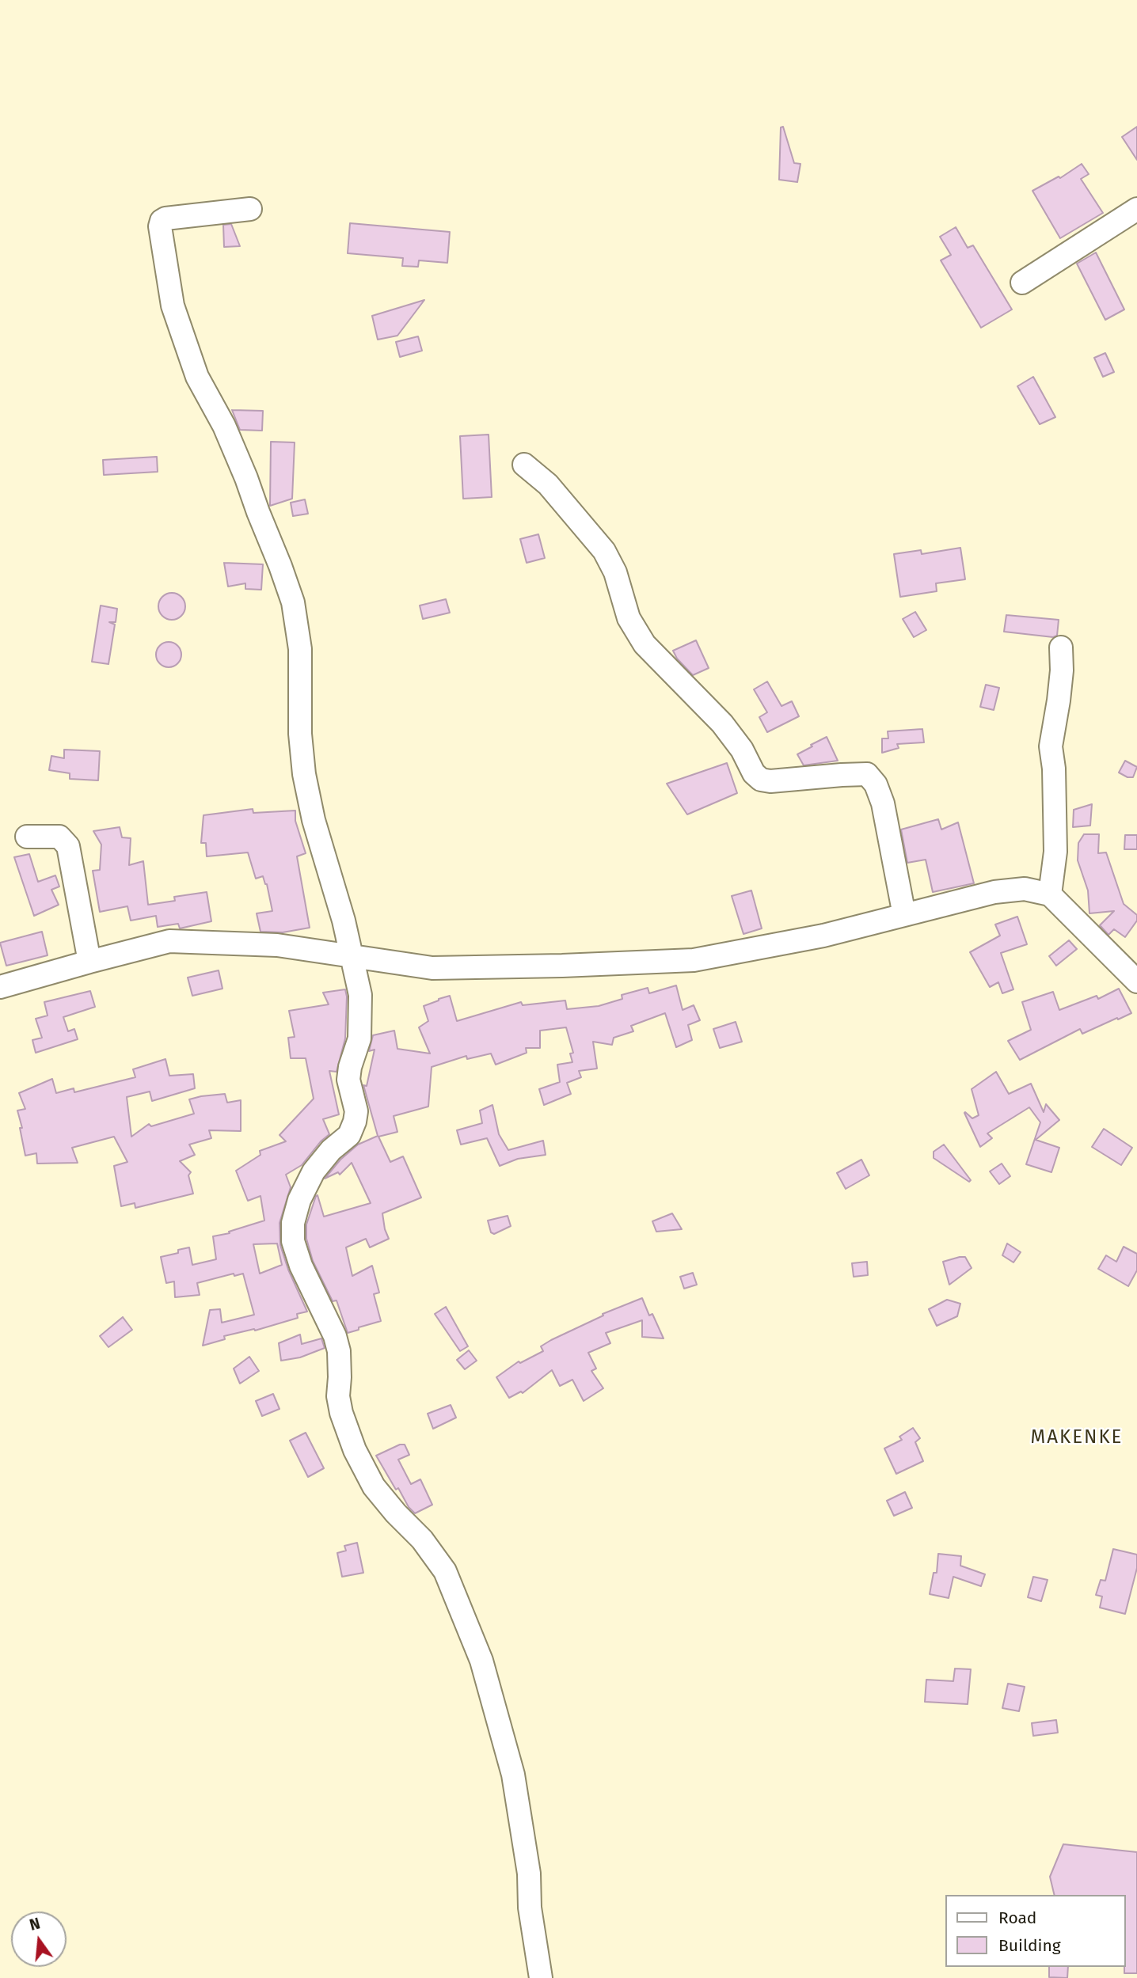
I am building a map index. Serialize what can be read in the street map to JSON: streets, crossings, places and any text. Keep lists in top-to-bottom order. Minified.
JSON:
{"districts":["MAKENKE"],"legend":["Road","Building"],"north":"top"}
